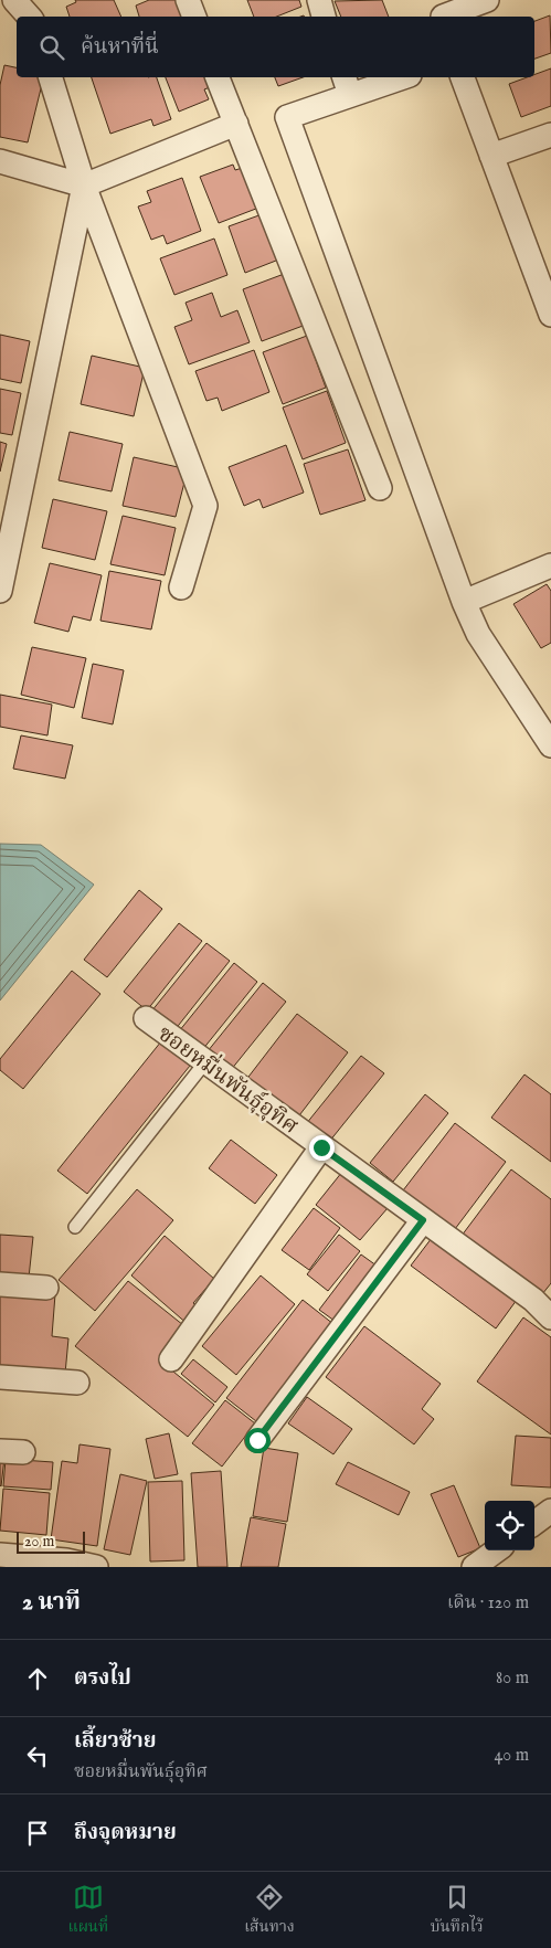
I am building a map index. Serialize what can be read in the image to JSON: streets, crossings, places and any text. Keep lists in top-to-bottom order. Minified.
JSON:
{"streets":{"street":["ซอยหมื่นพันธุ์อุทิศ"]},"scale_bar":"20 m","page":{"search":"ค้นหาที่นี่","scale":"20 m","heading":["2 นาที","เดิน · 120 m"],"list":[["ตรงไป","80 m"],["เลี้ยวซ้าย","ซอยหมื่นพันธุ์อุทิศ","40 m"],"ถึงจุดหมาย"],"nav":["แผนที่","เส้นทาง","บันทึกไว้"]}}
